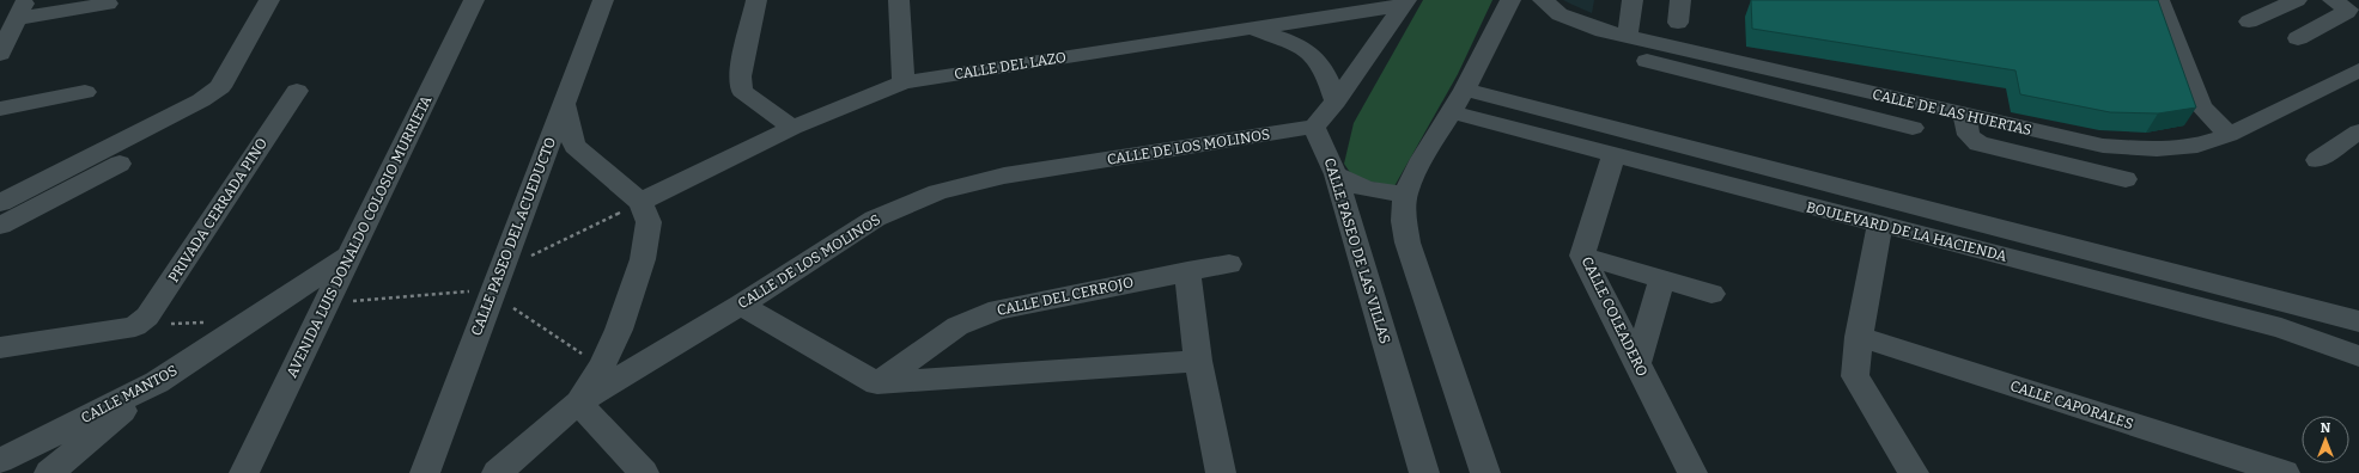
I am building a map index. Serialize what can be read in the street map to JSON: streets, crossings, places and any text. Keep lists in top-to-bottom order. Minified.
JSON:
{"streets":{"street":["CALLE DEL LAZO","CALLE DE LAS HUERTAS","CALLE DE LOS MOLINOS","PRIVADA CERRADA PINO","BOULEVARD DE LA HACIENDA","AVENIDA LUIS DONALDO COLOSIO MURRIETA","CALLE PASEO DEL ACUEDUCTO","CALLE PASEO DE LAS VILLAS","CALLE DEL CERROJO","CALLE COLEADERO","CALLE MANTOS","CALLE CAPORALES"]},"crossings":[["CALLE DEL LAZO","CALLE DE LOS MOLINOS"],["CALLE DE LOS MOLINOS","CALLE PASEO DEL ACUEDUCTO"],["CALLE DE LOS MOLINOS","CALLE PASEO DE LAS VILLAS"],["BOULEVARD DE LA HACIENDA","CALLE COLEADERO"],["AVENIDA LUIS DONALDO COLOSIO MURRIETA","CALLE MANTOS"]],"north":"top"}
